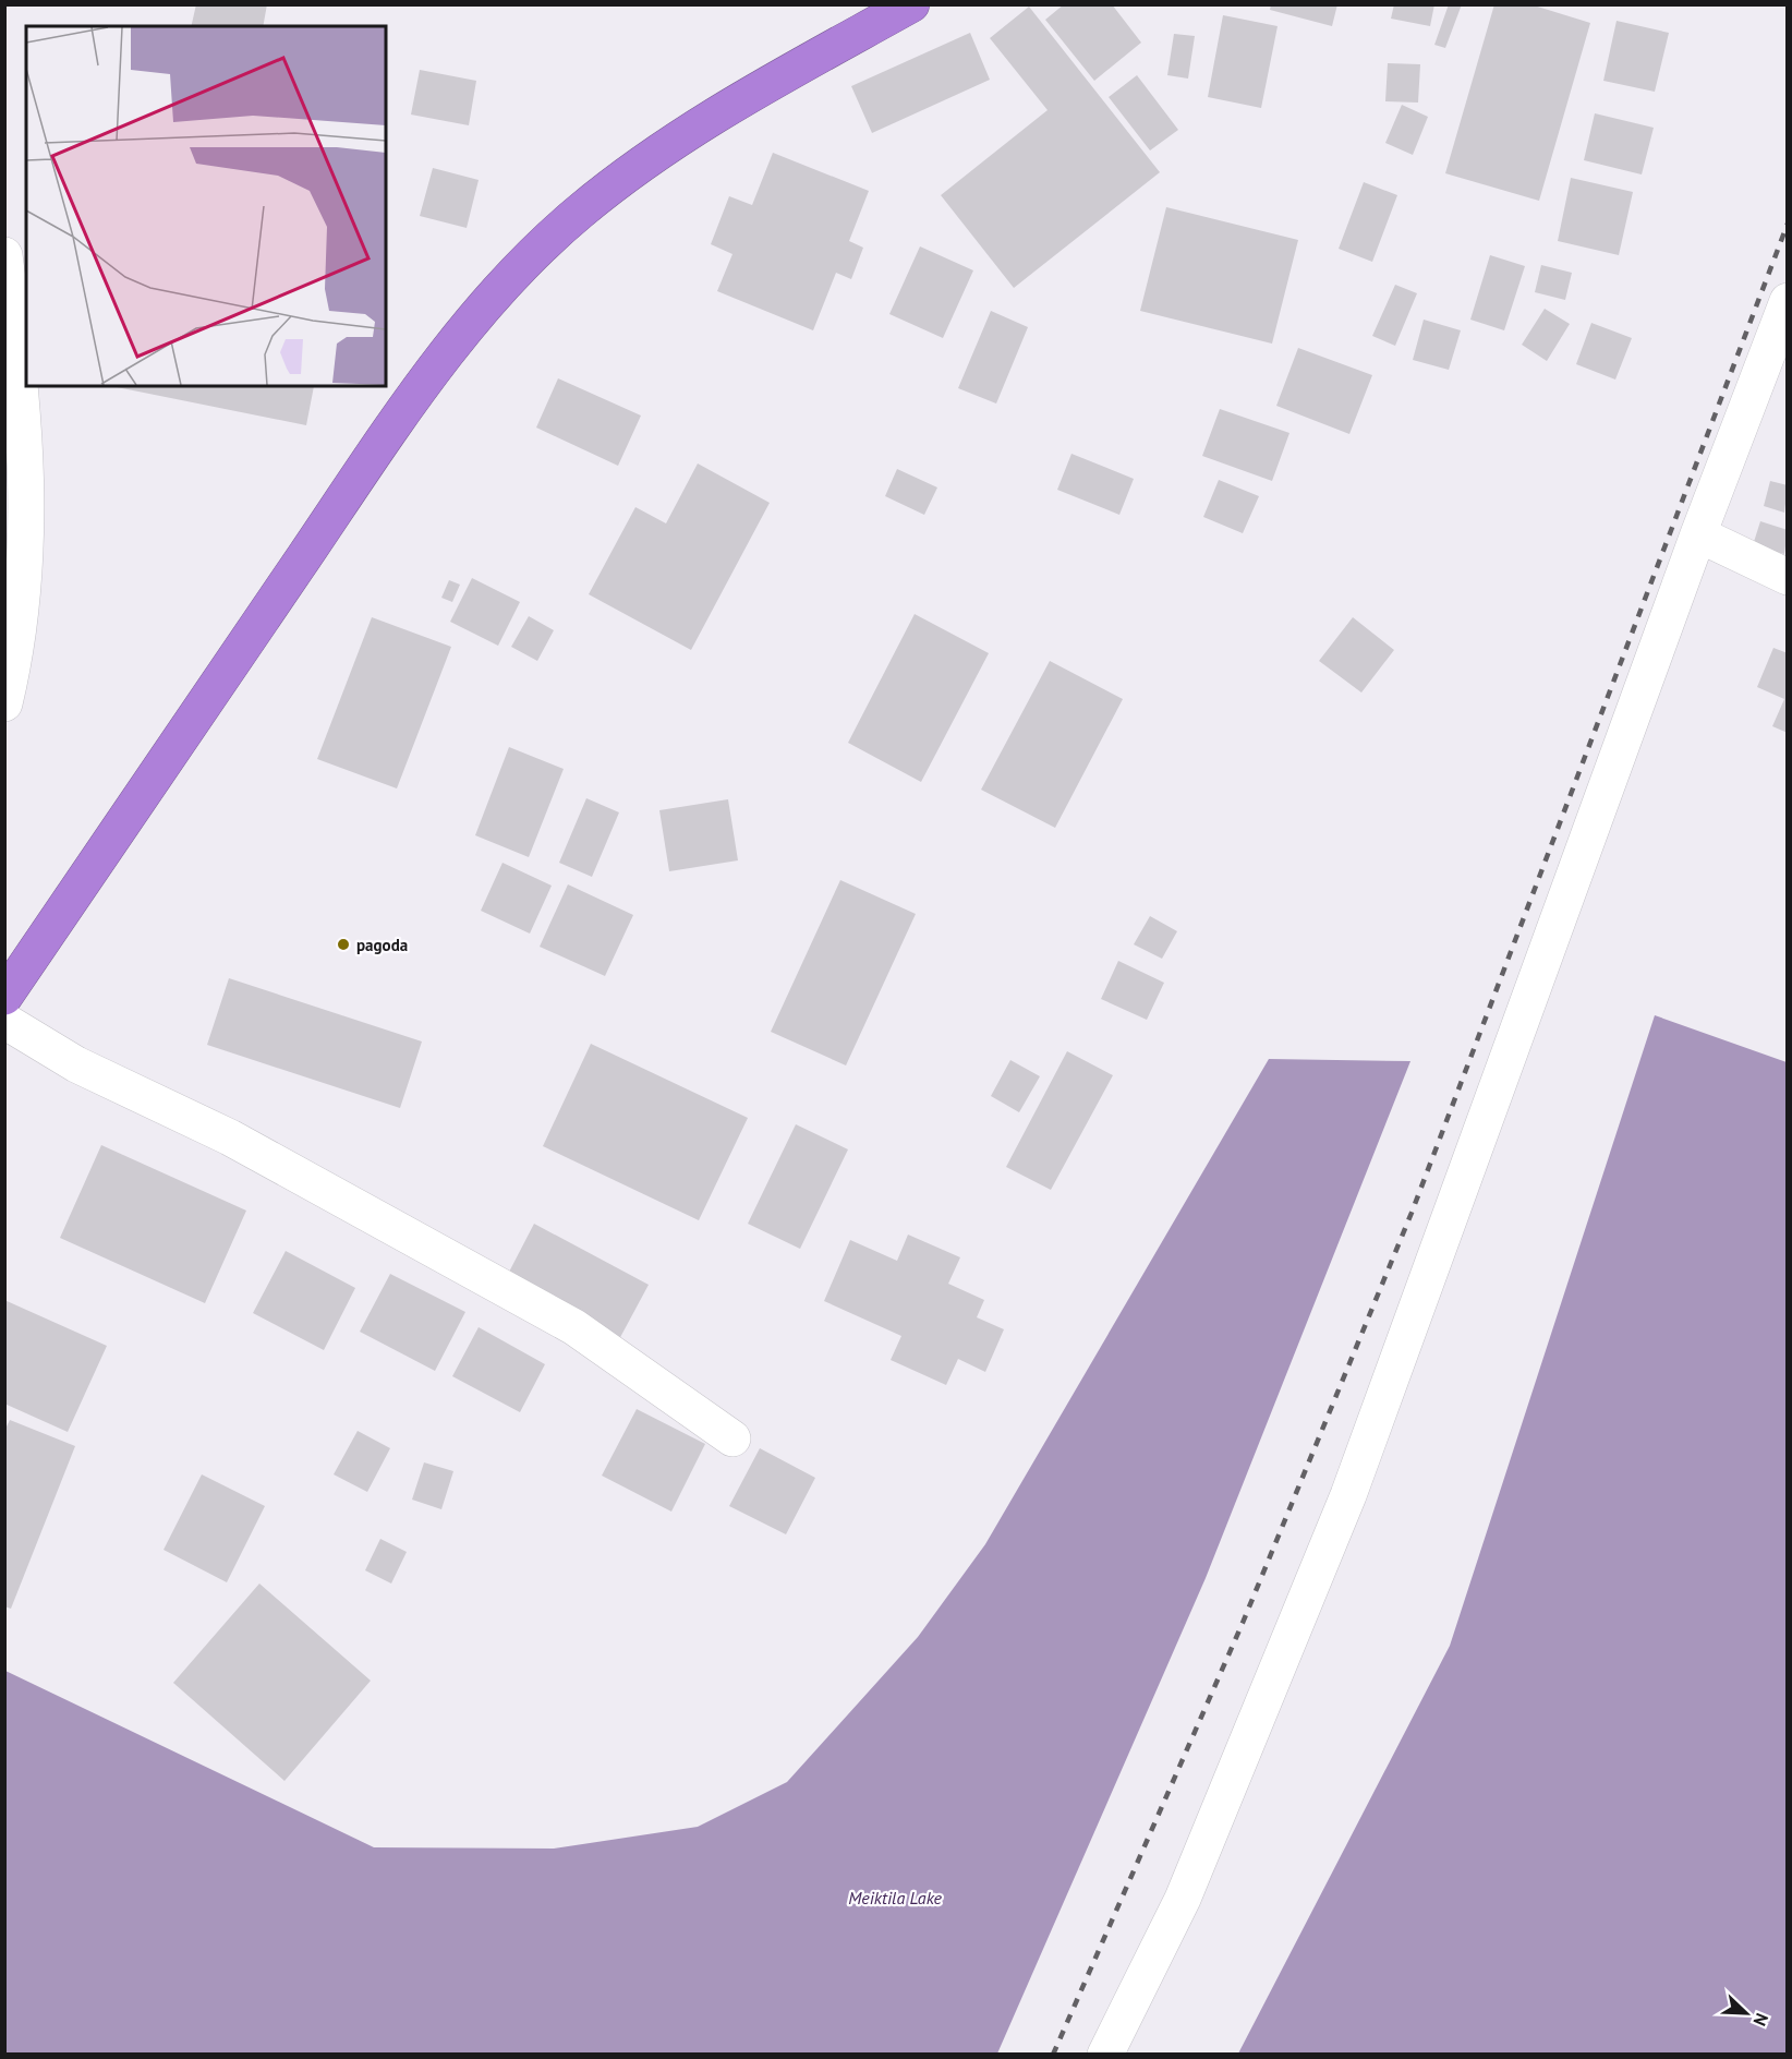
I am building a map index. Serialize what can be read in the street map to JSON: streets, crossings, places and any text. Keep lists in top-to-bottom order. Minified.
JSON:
{"water":["Meiktila Lake"],"places":["pagoda"],"north":"bottom right"}
